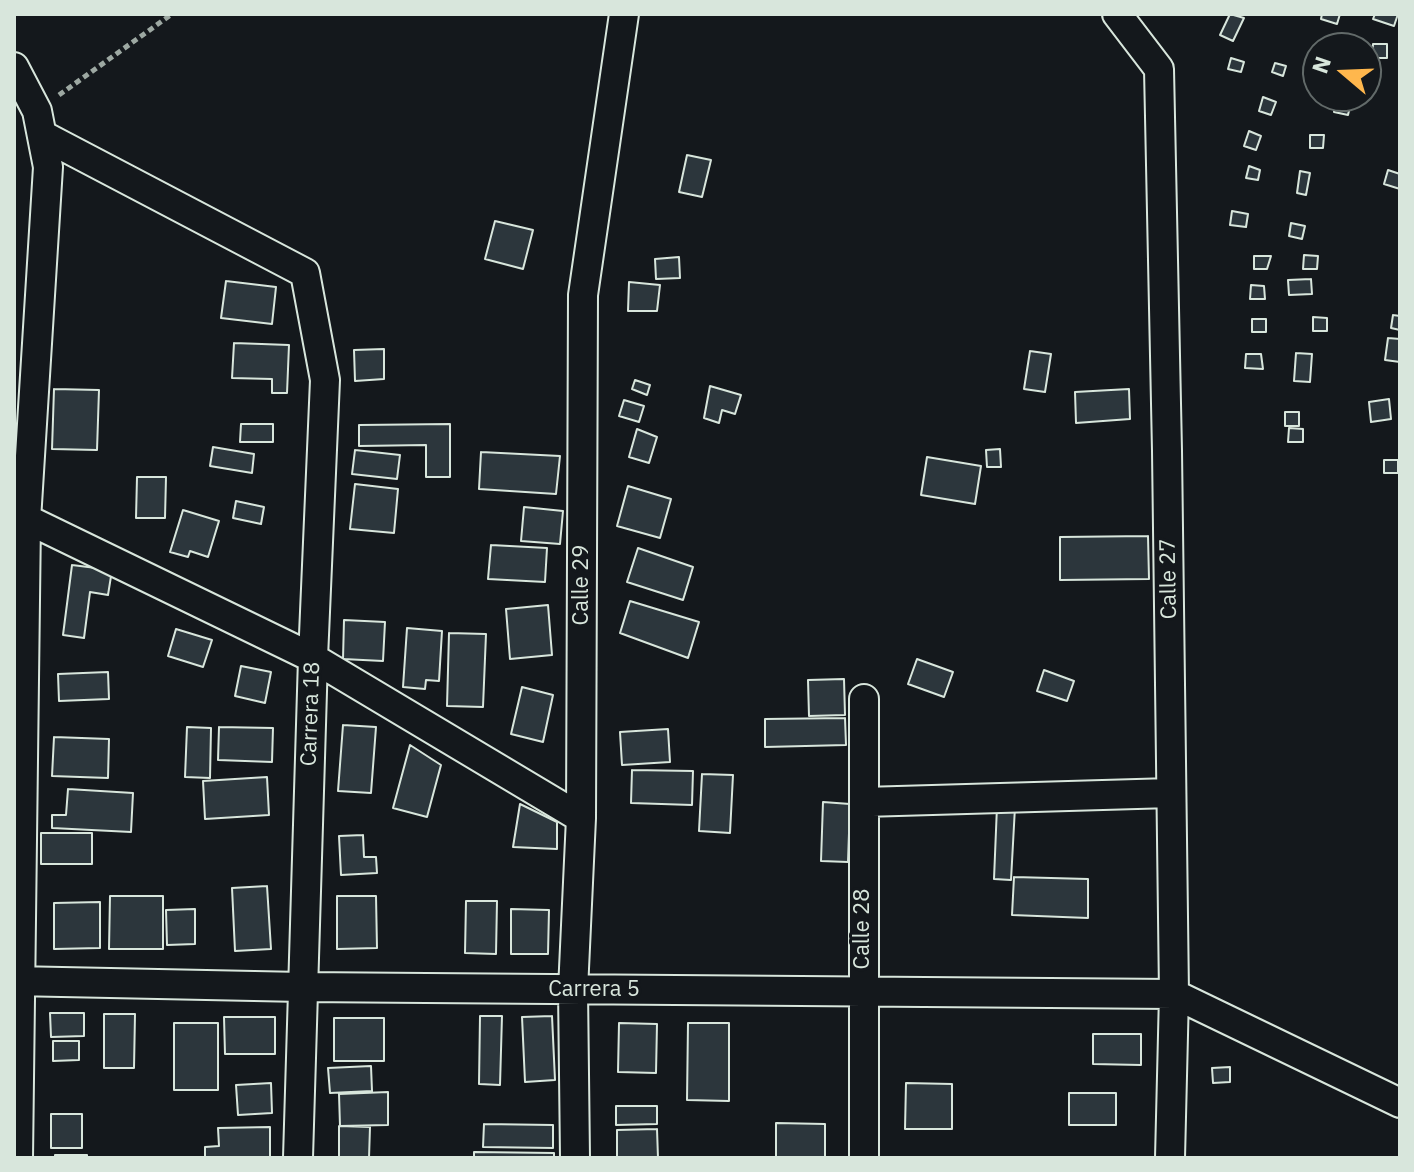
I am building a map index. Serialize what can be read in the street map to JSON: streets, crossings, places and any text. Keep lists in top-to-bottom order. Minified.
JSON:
{"streets":{"street":["Calle 27","Calle 29","Carrera 18","Calle 28","Carrera 5"]},"crossings":[["Calle 27","Carrera 5"],["Calle 29","Carrera 5"],["Carrera 18","Carrera 5"],["Calle 28","Carrera 5"]],"north":"left"}
